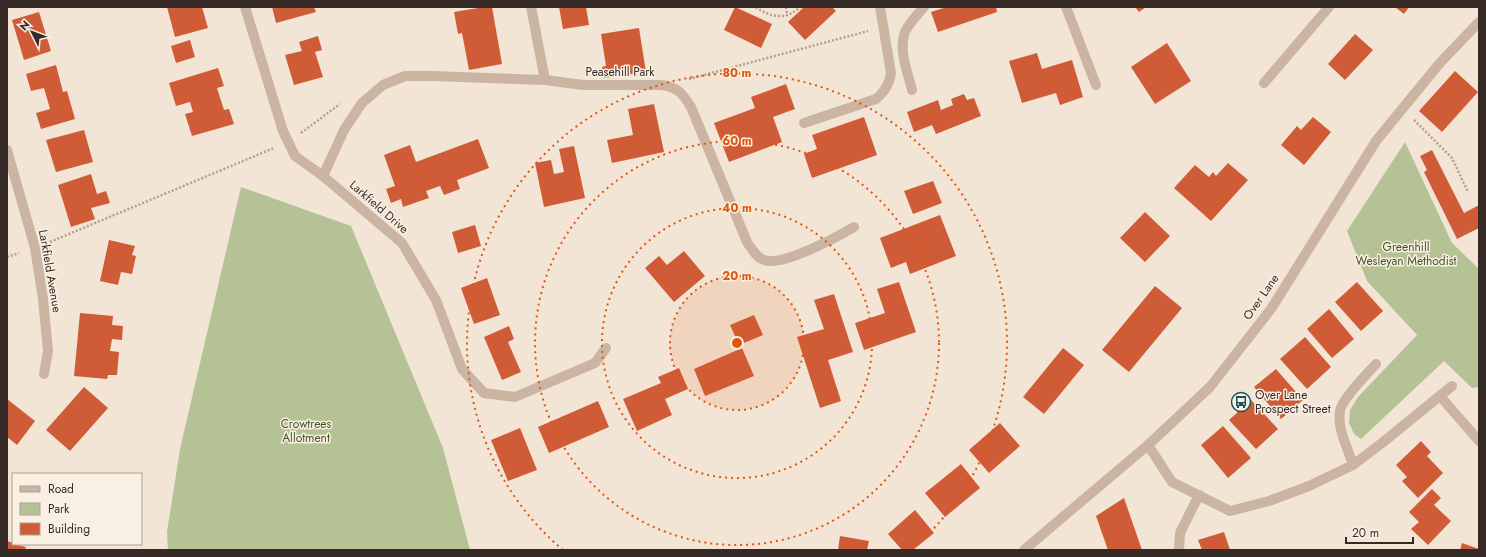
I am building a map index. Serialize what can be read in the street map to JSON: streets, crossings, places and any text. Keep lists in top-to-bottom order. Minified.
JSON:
{"streets":{"street":["Peasehill Park","Larkfield Drive","Larkfield Avenue","Over Lane"]},"crossings":[["Peasehill Park","Larkfield Drive"]],"parks":["Greenhill Wesleyan Methodist","Crowtrees Allotment"],"places":{"bus stop":["Over Lane Prospect Street"]},"legend":["Road","Park","Building"],"scale_bar":"20 m","north":"top left","rings":["80 m","60 m","40 m","20 m"]}
